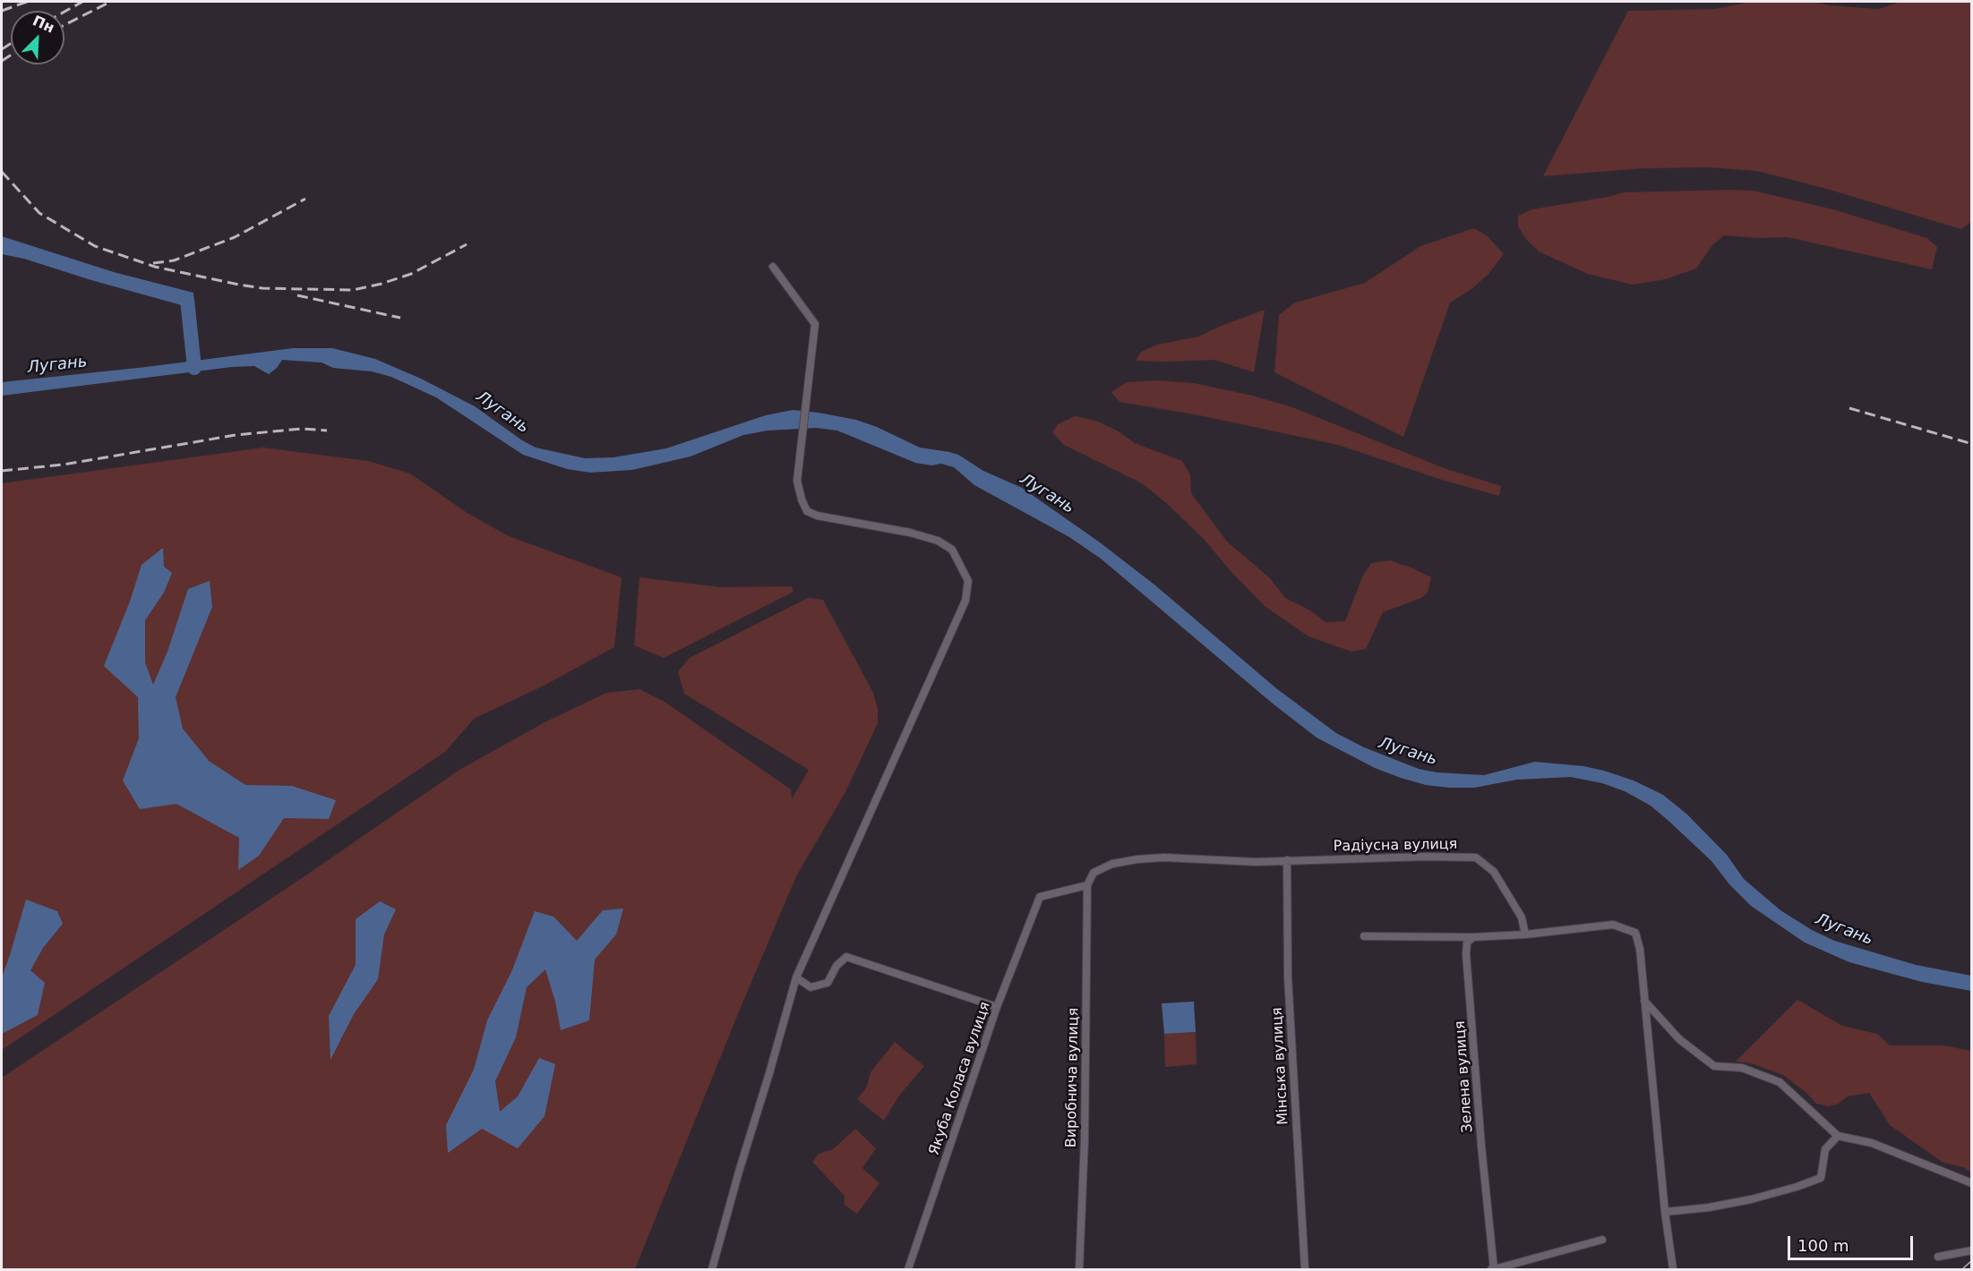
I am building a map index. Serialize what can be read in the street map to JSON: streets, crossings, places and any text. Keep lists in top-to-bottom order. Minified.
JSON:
{"streets":{"street":["Радіусна вулиця","Мінська вулиця","Зелена вулиця","Виробнича вулиця","Якуба Коласа вулиця"]},"crossings":[["Радіусна вулиця","Мінська вулиця"],["Радіусна вулиця","Виробнича вулиця"],["Радіусна вулиця","Якуба Коласа вулиця"],["Виробнича вулиця","Якуба Коласа вулиця"]],"water":["Лугань"],"scale_bar":"100 m","north":"top right"}
